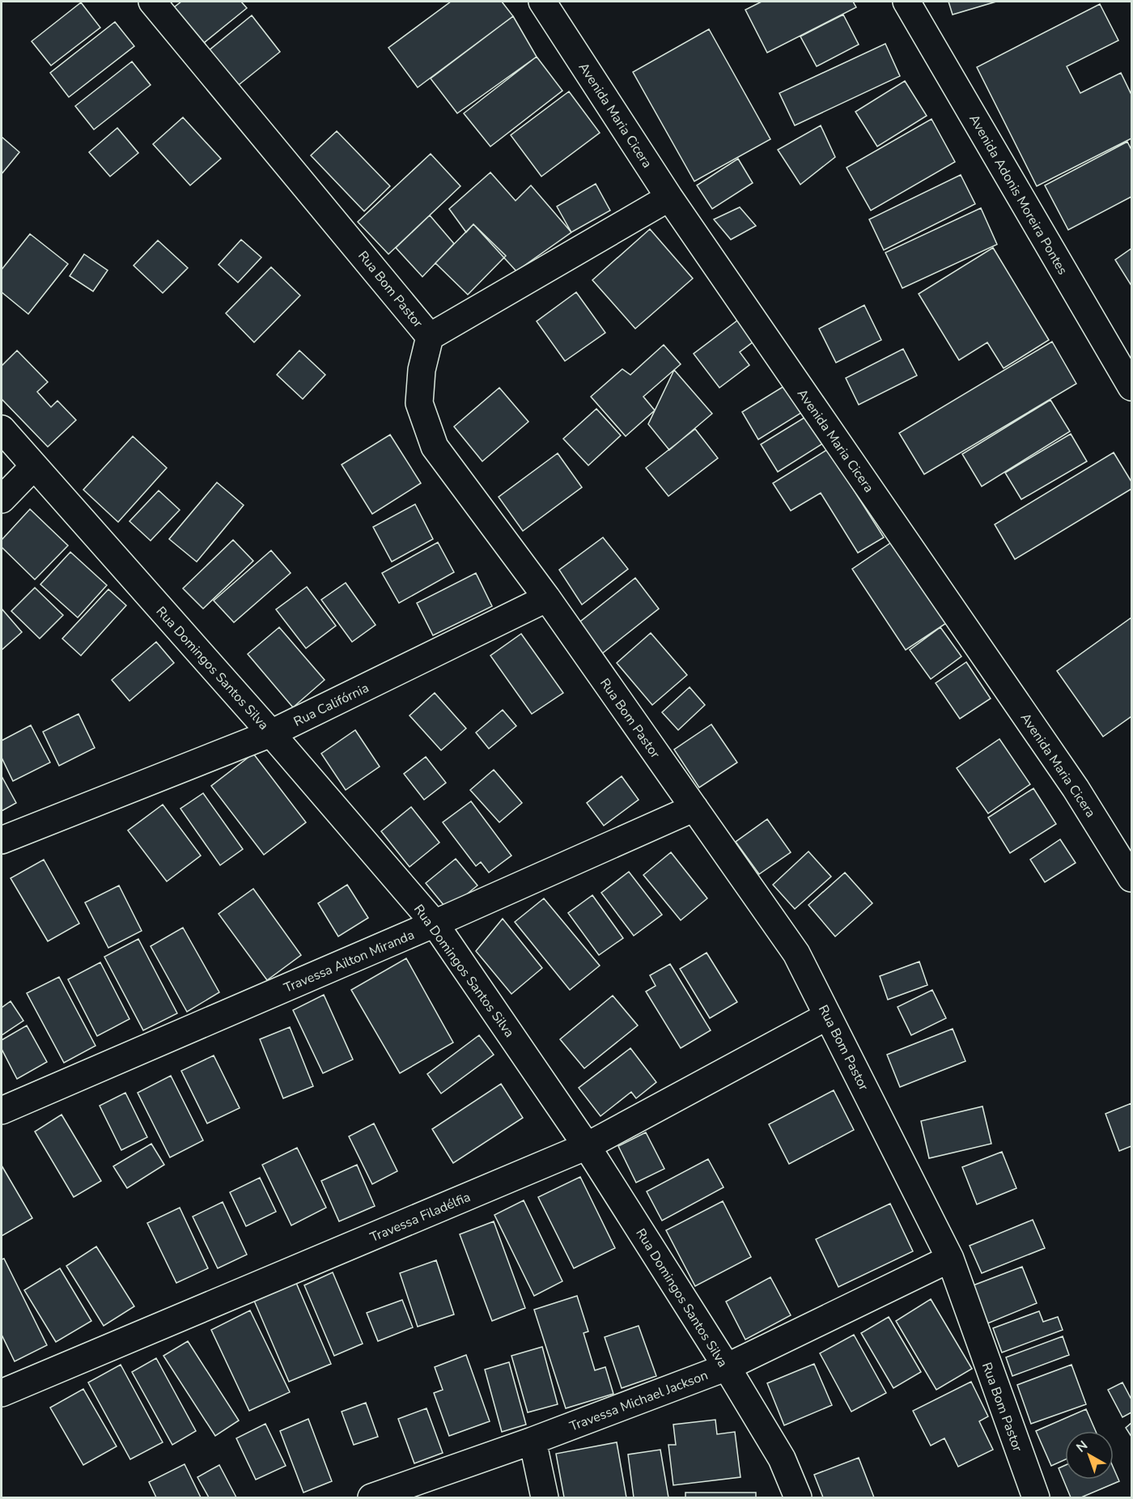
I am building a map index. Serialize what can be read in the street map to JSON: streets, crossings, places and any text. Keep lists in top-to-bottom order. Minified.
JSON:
{"streets":{"street":["Avenida Maria Cicera","Avenida Adonis Moreira Pontes","Rua Bom Pastor","Rua Domingos Santos Silva","Rua Califórnia","Travessa Ailton Miranda","Travessa Filadélfia","Travessa Michael Jackson"]},"crossings":[["Rua Bom Pastor","Rua Califórnia"],["Rua Bom Pastor","Travessa Ailton Miranda"],["Rua Bom Pastor","Travessa Filadélfia"],["Rua Bom Pastor","Travessa Michael Jackson"],["Rua Domingos Santos Silva","Rua Califórnia"],["Rua Domingos Santos Silva","Travessa Ailton Miranda"],["Rua Domingos Santos Silva","Travessa Filadélfia"],["Rua Domingos Santos Silva","Travessa Michael Jackson"]],"north":"top left"}
